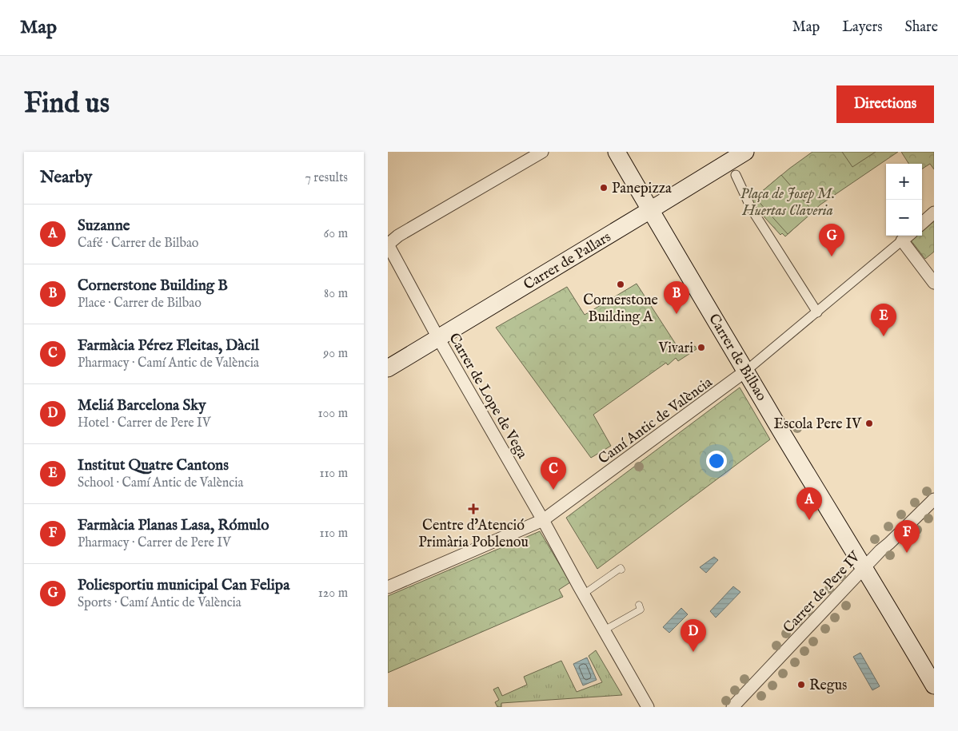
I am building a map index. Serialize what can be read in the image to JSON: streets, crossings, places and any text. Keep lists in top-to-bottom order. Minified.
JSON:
{"streets":{"main road":["Carrer de Pallars","Carrer de Bilbao"],"street":["Carrer de Lope de Vega","Camí Antic de València","Carrer de Pere IV"]},"crossings":[["Carrer de Pallars","Carrer de Bilbao"],["Carrer de Pallars","Carrer de Lope de Vega"],["Carrer de Bilbao","Camí Antic de València"],["Carrer de Bilbao","Carrer de Pere IV"],["Carrer de Lope de Vega","Camí Antic de València"]],"parks":["Plaça de Josep M. Huertas Claveria"],"places":{"other":["Panepizza","Cornerstone Building A","Vivari","Escola Pere IV","Regus"],"health":["Centre d'Atenció Primària Poblenou"]},"page":{"header":"Map","nav":["Map","Layers","Share"],"buttons":"Directions","title":"Find us","heading":["Nearby","7 results"],"map_buttons":["+","−"],"list":[{"mark":"A","name":"Suzanne","note":"Café · Carrer de Bilbao","value":"60 m"},{"mark":"B","name":"Cornerstone Building B","note":"Place · Carrer de Bilbao","value":"80 m"},{"mark":"C","name":"Farmàcia Pérez Fleitas, Dàcil","note":"Pharmacy · Camí Antic de València","value":"90 m"},{"mark":"D","name":"Meliá Barcelona Sky","note":"Hotel · Carrer de Pere IV","value":"100 m"},{"mark":"E","name":"Institut Quatre Cantons","note":"School · Camí Antic de València","value":"110 m"},{"mark":"F","name":"Farmàcia Planas Lasa, Rómulo","note":"Pharmacy · Carrer de Pere IV","value":"110 m"},{"mark":"G","name":"Poliesportiu municipal Can Felipa","note":"Sports · Camí Antic de València","value":"120 m"}],"pins":["G","B","E","C","A","F","D"]}}
